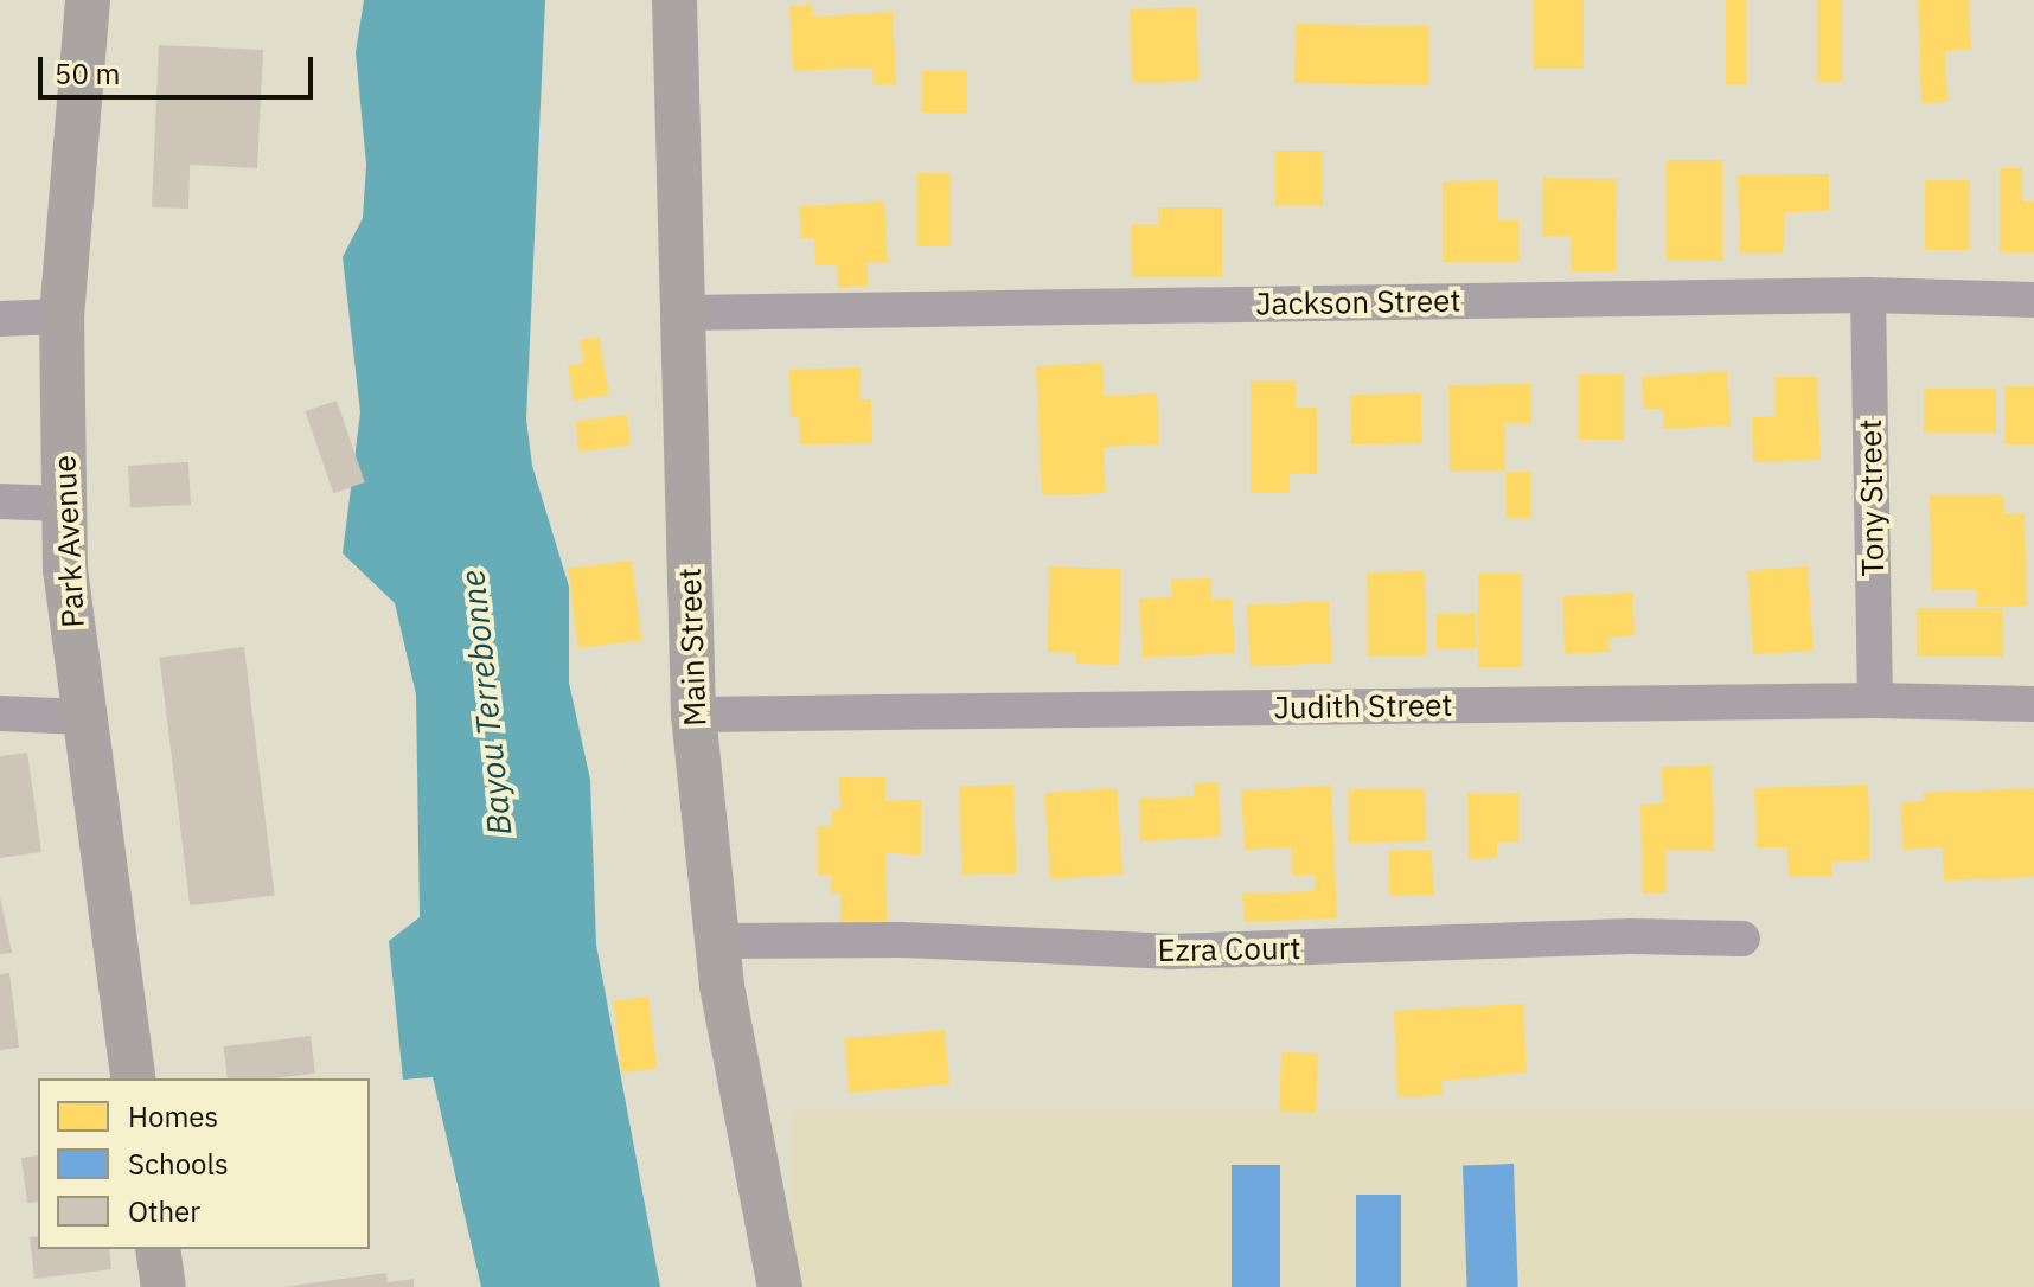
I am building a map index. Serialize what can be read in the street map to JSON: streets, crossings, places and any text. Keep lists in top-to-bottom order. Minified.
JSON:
{"streets":{"main road":["Park Avenue","Main Street"],"street":["Jackson Street","Tony Street","Judith Street","Ezra Court"]},"crossings":[["Jackson Street","Tony Street"],["Jackson Street","Main Street"],["Tony Street","Judith Street"],["Main Street","Judith Street"],["Main Street","Ezra Court"]],"water":["Bayou Terrebonne"],"legend":["Homes","Schools","Other"],"scale_bar":"50 m"}
